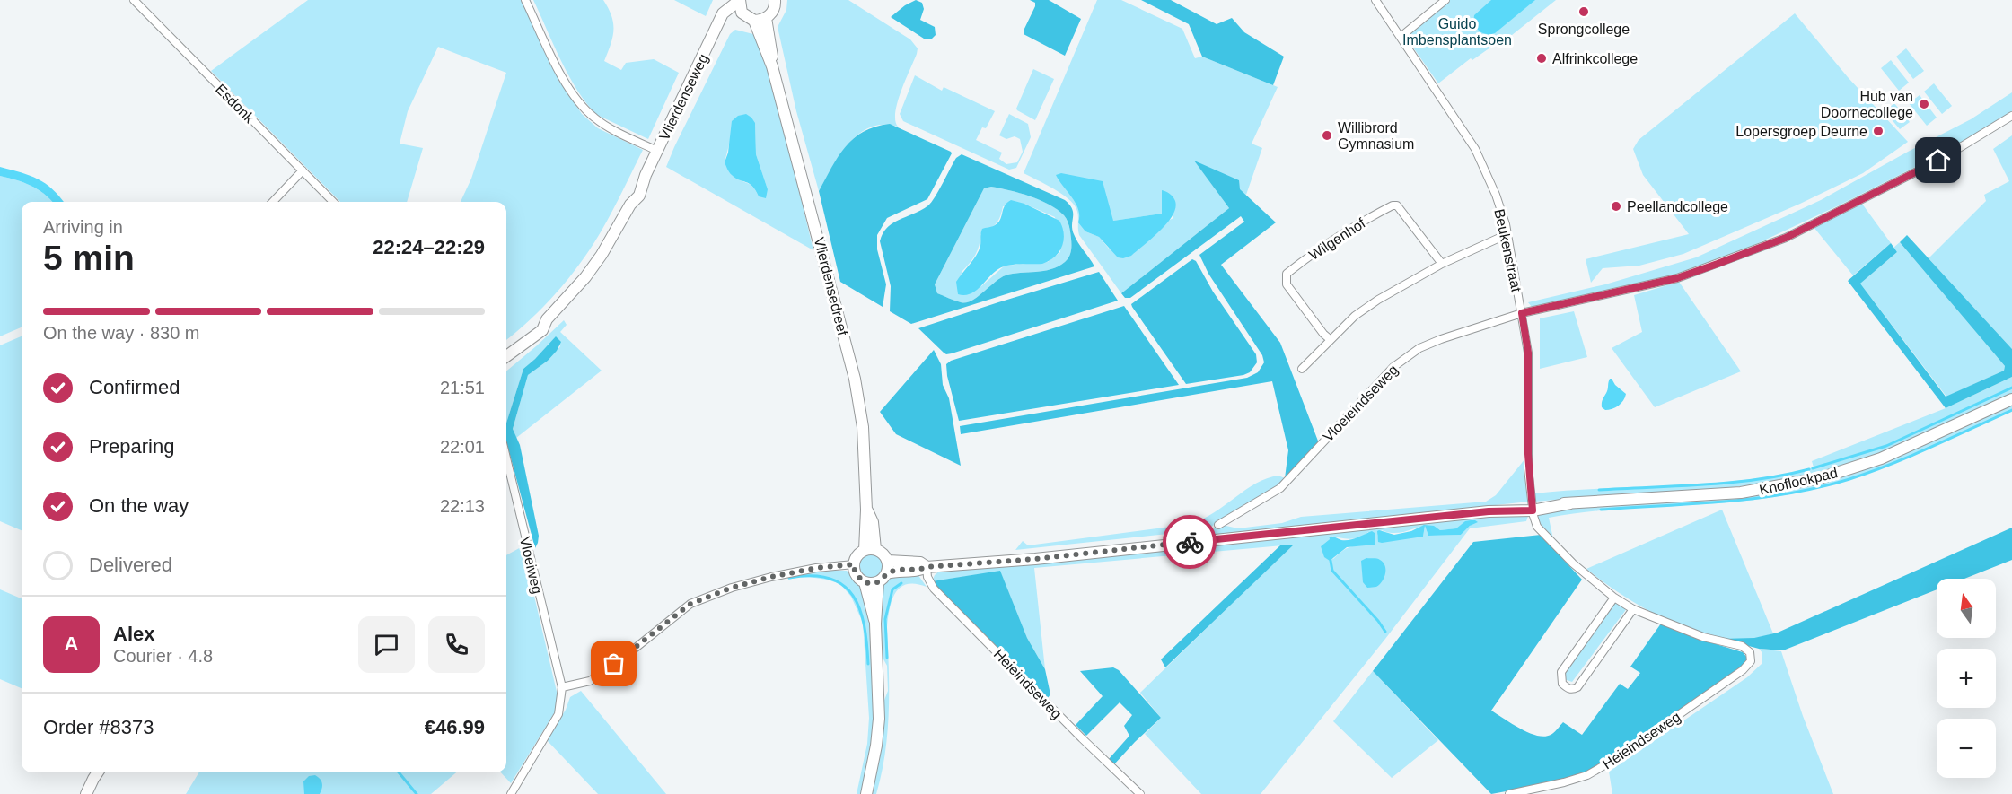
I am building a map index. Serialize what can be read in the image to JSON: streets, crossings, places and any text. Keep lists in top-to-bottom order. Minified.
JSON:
{"streets":{"main road":["Vlierdenseweg","Vlierdensedreef","Knoflookpad"],"street":["Esdonk","Wilgenhof","Beukenstraat","Vloeieindseweg","Vloeiweg","Heieindseweg"]},"crossings":[["Beukenstraat","Vloeieindseweg"],["Beukenstraat","Knoflookpad"],["Beukenstraat","Heieindseweg"],["Vlierdensedreef","Knoflookpad"],["Knoflookpad","Heieindseweg"]],"parks":["Guido Imbensplantsoen"],"places":["Sprongcollege","Alfrinkcollege","Hub van Doornecollege","Lopersgroep Deurne","Willibrord Gymnasium","Peellandcollege"],"north":"top","page":{"heading":["5 min","Arriving in","22:24–22:29"],"panel":["Alex","Courier · 4.8","Order #8373","€46.99"],"bar":"On the way · 830 m","list":[["Confirmed","21:51"],["Preparing","22:01"],["On the way","22:13"],"Delivered"],"map_buttons":["+","−"],"round":"A"}}
